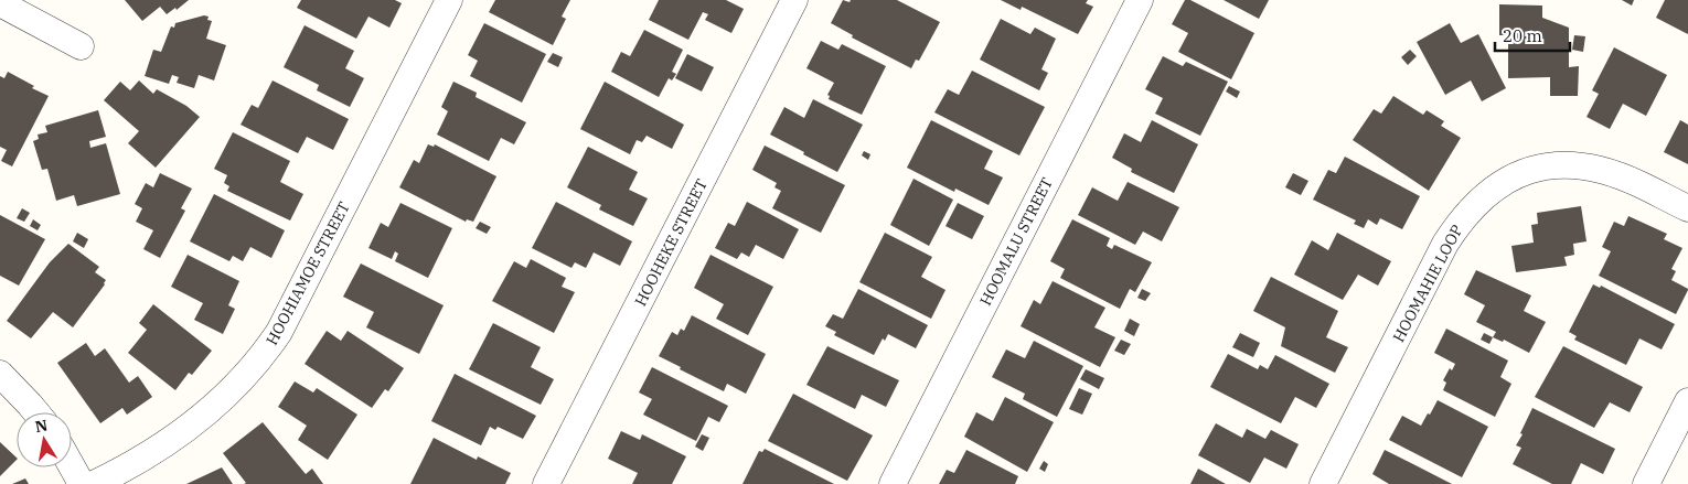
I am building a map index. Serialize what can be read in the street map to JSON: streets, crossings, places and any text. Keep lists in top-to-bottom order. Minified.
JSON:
{"streets":{"street":["HOOMALU STREET","HOOHEKE STREET","HOOHIAMOE STREET","HOOMAHIE LOOP"]},"scale_bar":"20 m","north":"top"}
